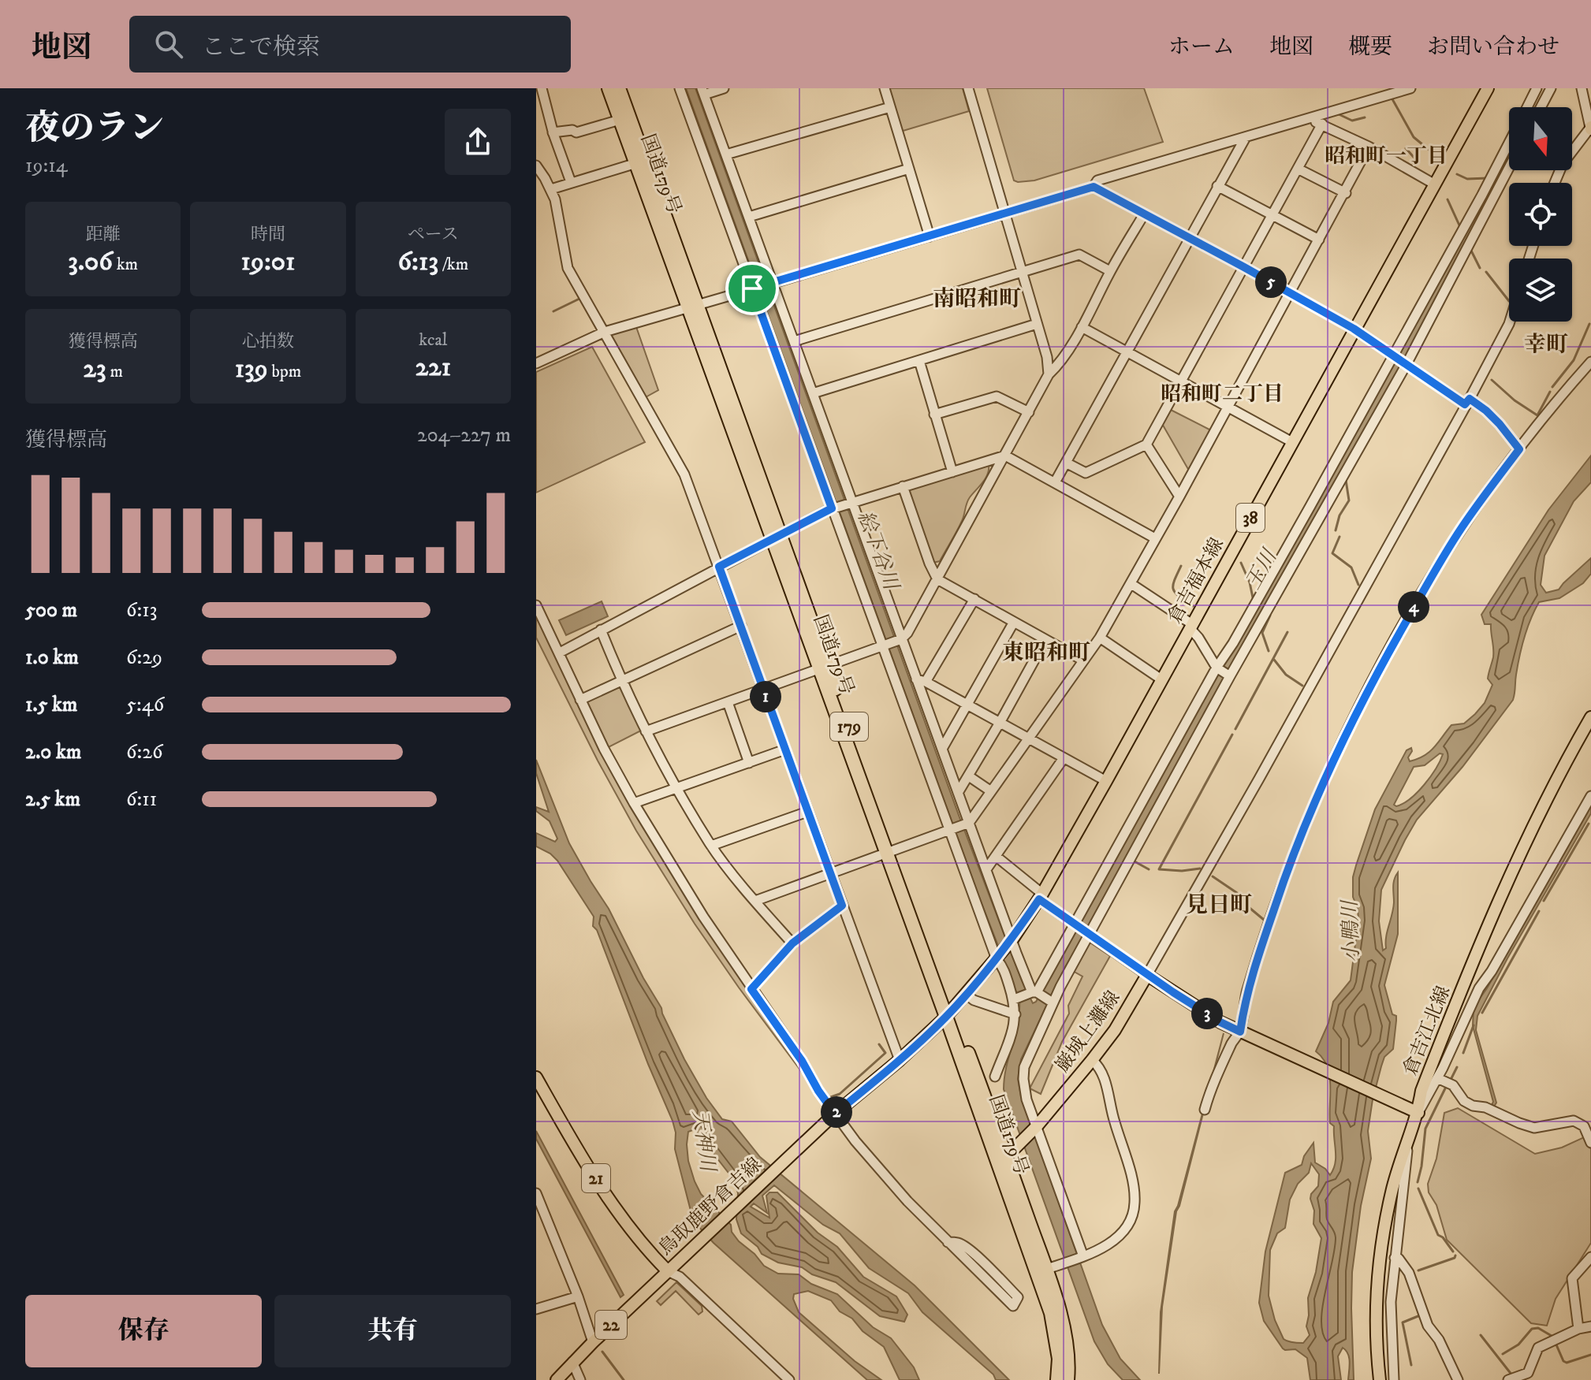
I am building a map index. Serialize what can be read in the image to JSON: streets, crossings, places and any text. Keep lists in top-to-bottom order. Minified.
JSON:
{"streets":{"highway":["国道179号","179"],"main road":["38","倉吉福本線","倉吉江北線","巌城上灘線","21","鳥取鹿野倉吉線","22"]},"crossings":[["国道179号","倉吉福本線"],["国道179号","巌城上灘線"],["国道179号","鳥取鹿野倉吉線"],["倉吉福本線","鳥取鹿野倉吉線"],["鳥取鹿野倉吉線","22"]],"districts":["昭和町一丁目","南昭和町","幸町","昭和町二丁目","東昭和町","見日町"],"water":["絵下谷川","玉川","小鴨川","天神川"],"north":"bottom","page":{"header":"地図","search":"ここで検索","nav":["ホーム","地図","概要","お問い合わせ"],"heading":["夜のラン","19:14"],"stats":[["距離","3.06 km"],["時間","19:01"],["ペース","6:13 /km"],["獲得標高","23 m"],["心拍数","139 bpm"],["kcal","221"]],"pins":["5","4","1","3","2"],"chart":["獲得標高","204–227 m"],"list":[{"name":"500 m","note":"6:13"},{"name":"1.0 km","note":"6:29"},{"name":"1.5 km","note":"5:46"},{"name":"2.0 km","note":"6:26"},{"name":"2.5 km","note":"6:11"}],"buttons":["保存","共有"]}}
